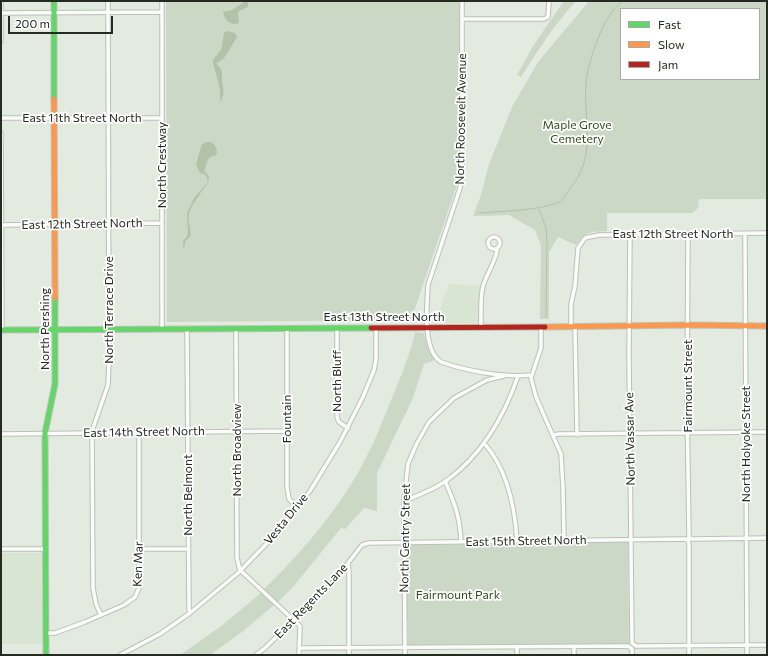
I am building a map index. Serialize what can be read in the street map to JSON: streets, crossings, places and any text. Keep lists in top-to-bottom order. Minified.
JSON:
{"streets":{"main road":["East 13th Street North","North Pershing"],"street":["East 11th Street North","North Roosevelt Avenue","North Crestway","East 12th Street North","North Terrace Drive","North Bluff","Fairmount Street","Fountain","East 14th Street North","North Vassar Ave","North Holyoke Street","North Broadview","North Belmont","Vesta Drive","North Gentry Street","East 15th Street North","Ken Mar","East Regents Lane"]},"crossings":[["East 11th Street North","North Crestway"],["East 11th Street North","North Terrace Drive"],["East 11th Street North","North Pershing"],["North Roosevelt Avenue","East 13th Street North"],["North Roosevelt Avenue","North Gentry Street"],["North Crestway","East 12th Street North"],["North Crestway","East 13th Street North"],["East 12th Street North","North Terrace Drive"],["East 12th Street North","East 13th Street North"],["East 12th Street North","North Pershing"],["East 12th Street North","Fairmount Street"],["East 12th Street North","North Vassar Ave"],["East 12th Street North","North Holyoke Street"],["North Terrace Drive","East 13th Street North"],["North Terrace Drive","East 14th Street North"],["North Terrace Drive","Ken Mar"],["East 13th Street North","North Pershing"],["East 13th Street North","North Bluff"],["East 13th Street North","Fairmount Street"],["East 13th Street North","Fountain"],["East 13th Street North","North Vassar Ave"],["East 13th Street North","North Holyoke Street"],["East 13th Street North","North Broadview"],["East 13th Street North","North Belmont"],["East 13th Street North","Vesta Drive"],["North Pershing","East 14th Street North"],["North Pershing","Ken Mar"],["North Bluff","Vesta Drive"],["Fairmount Street","East 15th Street North"],["Fountain","East 14th Street North"],["Fountain","Vesta Drive"],["East 14th Street North","North Broadview"],["East 14th Street North","North Belmont"],["East 14th Street North","Ken Mar"],["North Vassar Ave","East 15th Street North"],["North Holyoke Street","East 15th Street North"],["North Broadview","Vesta Drive"],["North Belmont","Vesta Drive"],["North Gentry Street","East 15th Street North"],["East 15th Street North","East Regents Lane"]],"parks":["Maple Grove Cemetery","Fairmount Park"],"legend":["Fast","Slow","Jam"],"scale_bar":"200 m"}
